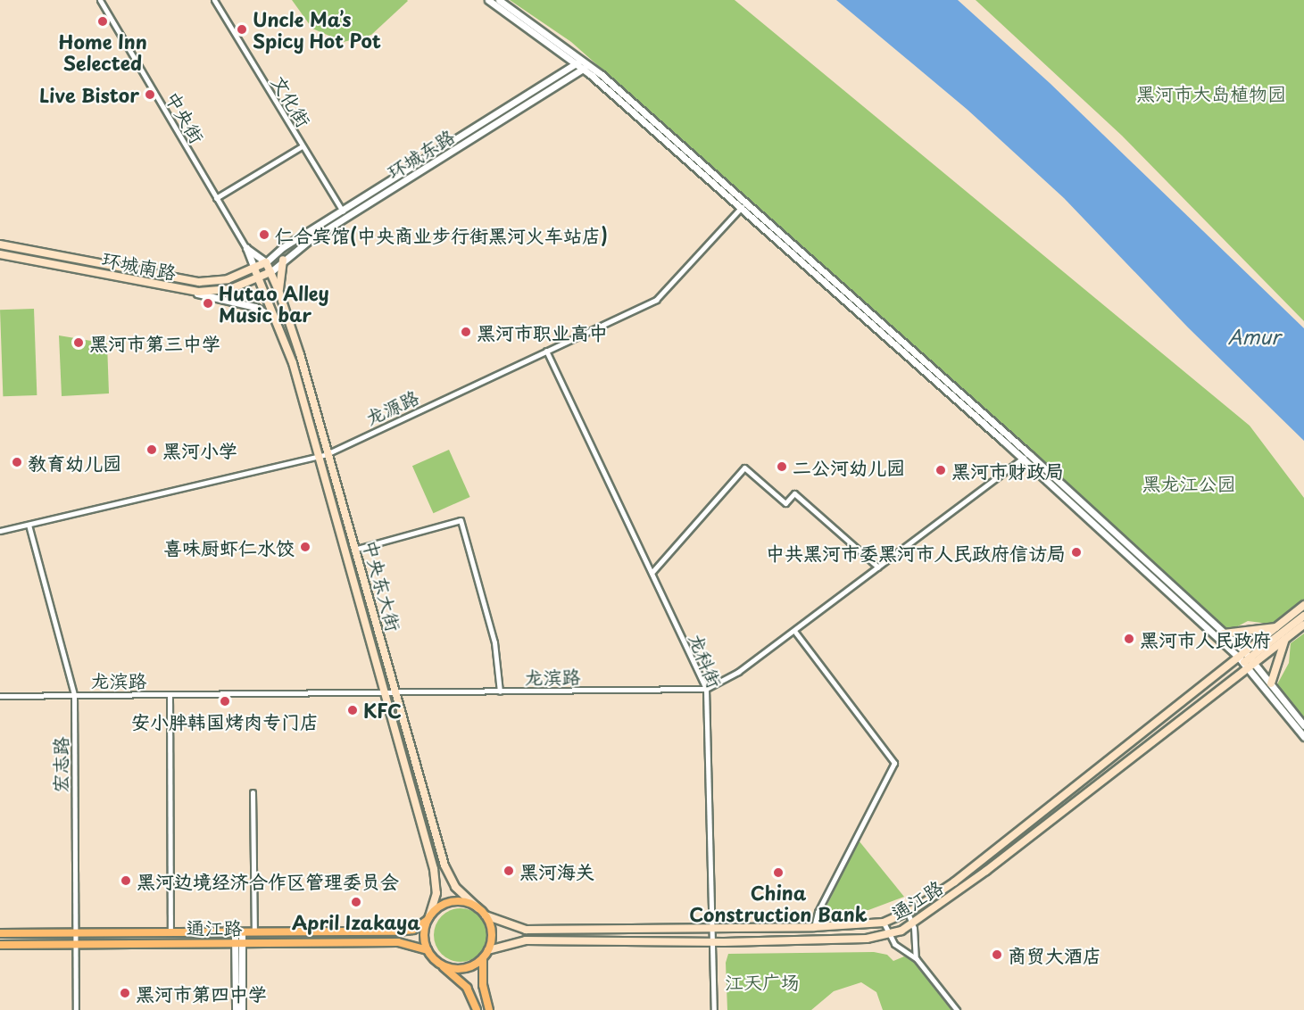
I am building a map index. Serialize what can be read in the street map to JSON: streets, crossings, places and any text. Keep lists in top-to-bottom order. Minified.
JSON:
{"streets":{"main road":["环城南路","中央东大街","通江路"],"street":["文化街","中央街","环城东路","龙源路","龙科街","龙滨路","宏志路"]},"crossings":[["文化街","环城东路"],["环城东路","环城南路"],["环城东路","中央东大街"],["环城南路","中央东大街"],["龙源路","中央东大街"],["龙源路","龙科街"],["龙源路","宏志路"],["中央东大街","龙滨路"],["中央东大街","通江路"],["龙科街","龙滨路"],["龙科街","通江路"],["龙滨路","宏志路"],["宏志路","通江路"]],"water":["Amur"],"parks":["黑河市大岛植物园","黑龙江公园","江天广场"],"places":["Home Inn Selected","Uncle Ma’s Spicy Hot Pot","Live Bistor","仁合宾馆(中央商业步行街黑河火车站店)","Hutao Alley Music bar","黑河市职业高中","黑河市第三中学","黑河小学","教育幼儿园","二公河幼儿园","黑河市财政局","喜味厨虾仁水饺","中共黑河市委黑河市人民政府信访局","黑河市人民政府","安小胖韩国烤肉专门店","KFC","黑河海关","China Construction Bank","黑河边境经济合作区管理委员会","April Izakaya","商贸大酒店","黑河市第四中学"]}
